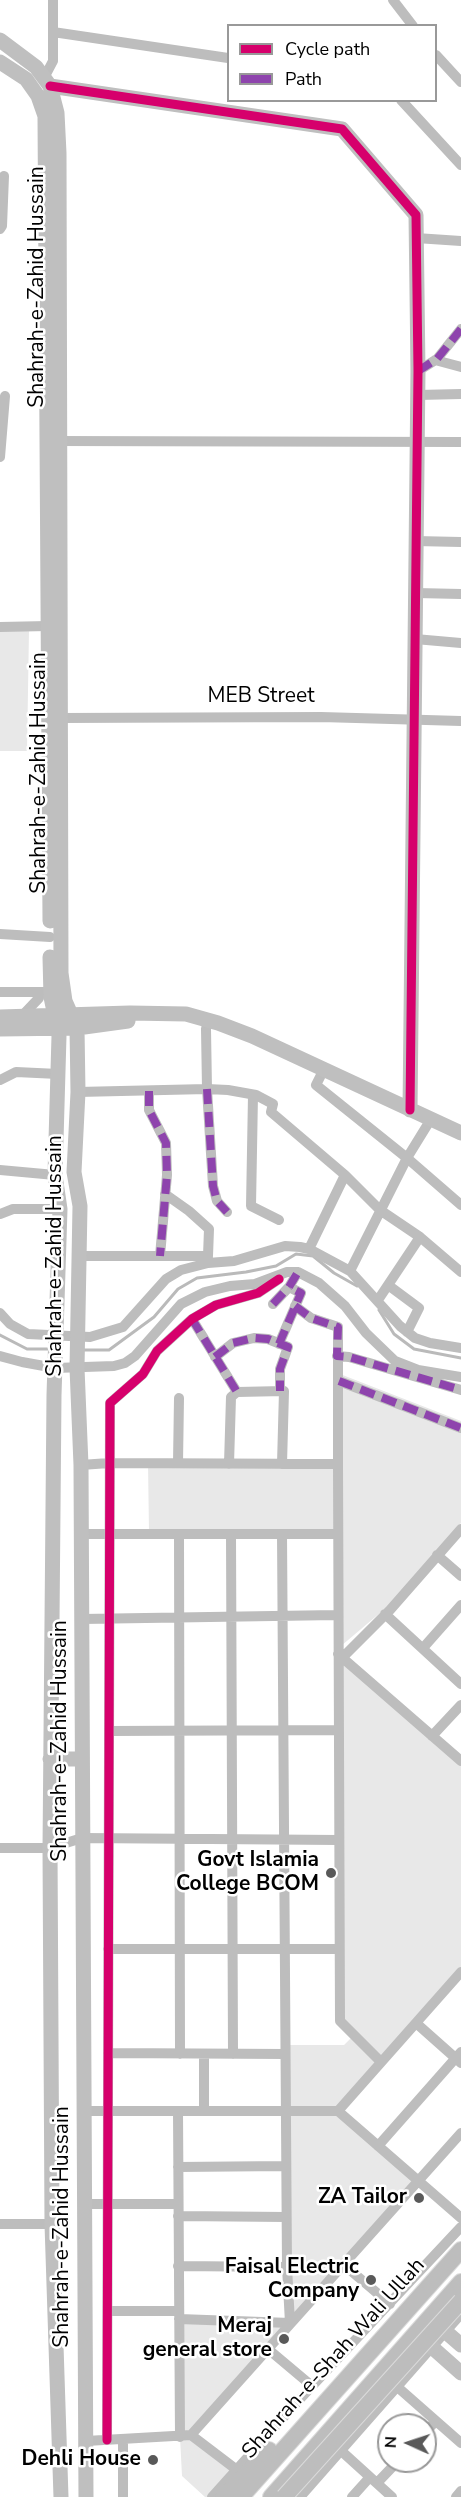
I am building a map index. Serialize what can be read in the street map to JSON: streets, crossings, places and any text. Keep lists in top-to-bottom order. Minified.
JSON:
{"streets":{"main road":["Shahrah-e-Zahid Hussain","Shahrah-e-Shah Wali Ullah"],"street":["MEB Street"]},"crossings":[["Shahrah-e-Zahid Hussain","MEB Street"]],"places":["Govt Islamia College BCOM","ZA Tailor","Faisal Electric Company","Meraj general store","Dehli House"],"legend":["Cycle path","Path"],"north":"left"}
